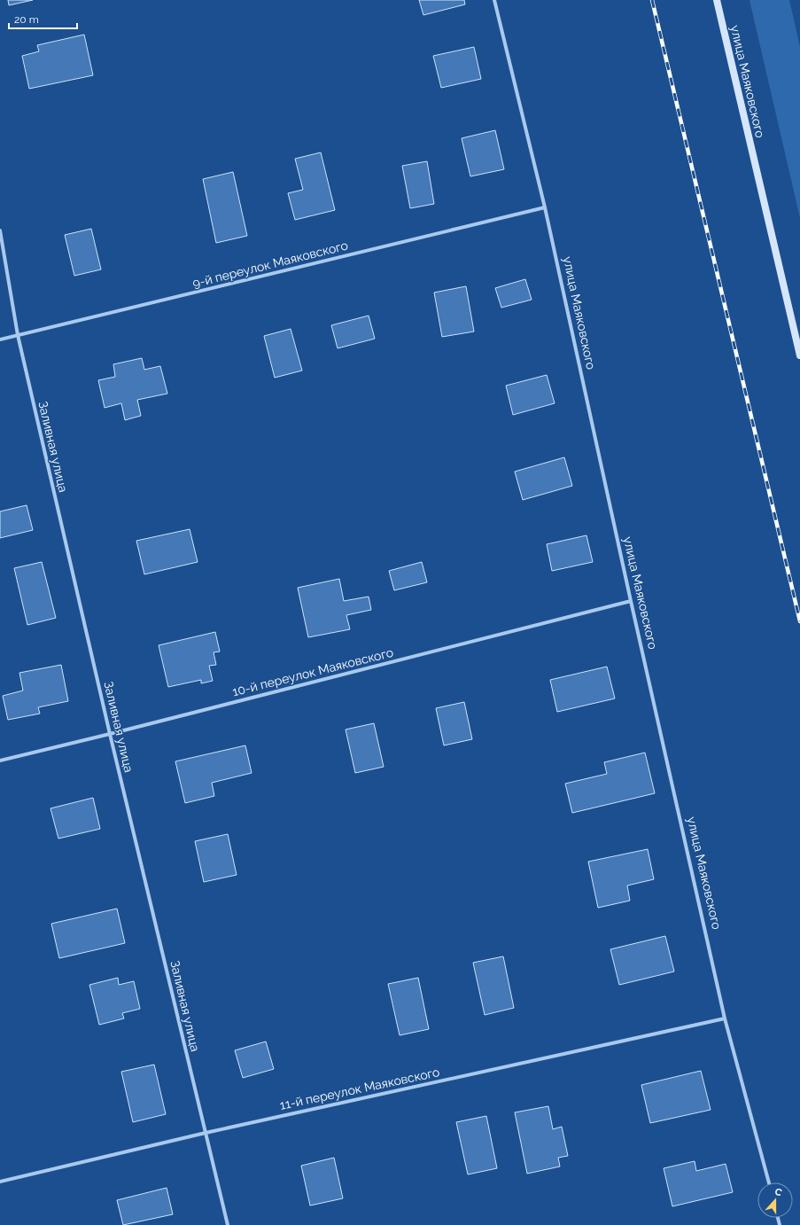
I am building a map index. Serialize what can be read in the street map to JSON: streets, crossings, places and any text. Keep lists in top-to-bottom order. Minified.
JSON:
{"streets":{"main road":["улица Маяковского"],"street":["9-й переулок Маяковского","Заливная улица","10-й переулок Маяковского","11-й переулок Маяковского"]},"crossings":[["улица Маяковского","9-й переулок Маяковского"],["улица Маяковского","10-й переулок Маяковского"],["улица Маяковского","11-й переулок Маяковского"],["9-й переулок Маяковского","Заливная улица"],["Заливная улица","10-й переулок Маяковского"],["Заливная улица","11-й переулок Маяковского"]],"scale_bar":"20 m","north":"top"}
